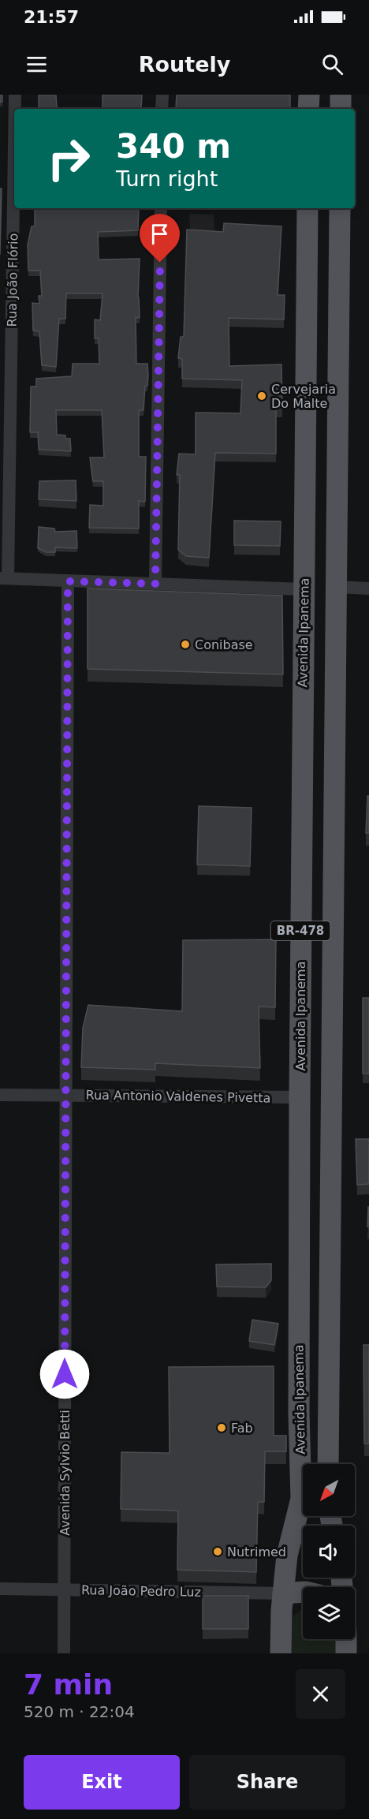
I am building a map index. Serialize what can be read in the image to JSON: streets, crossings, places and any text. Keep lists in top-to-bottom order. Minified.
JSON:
{"streets":{"main road":["Avenida Ipanema","BR-478"],"street":["Rua João Flório","Rua Antonio Valdenes Pivetta","Avenida Sylvio Betti","Rua João Pedro Luz"]},"crossings":[["Avenida Ipanema","Rua Antonio Valdenes Pivetta"],["Avenida Ipanema","Rua João Pedro Luz"],["Rua Antonio Valdenes Pivetta","Avenida Sylvio Betti"],["Avenida Sylvio Betti","Rua João Pedro Luz"]],"places":["Cervejaria Do Malte","Conibase","Fab","Nutrimed"],"north":"bottom left","page":{"status":"21:57","header":"Routely","turn":["340 m","Turn right"],"heading":["7 min","520 m · 22:04"],"buttons":["Exit","Share"]}}
